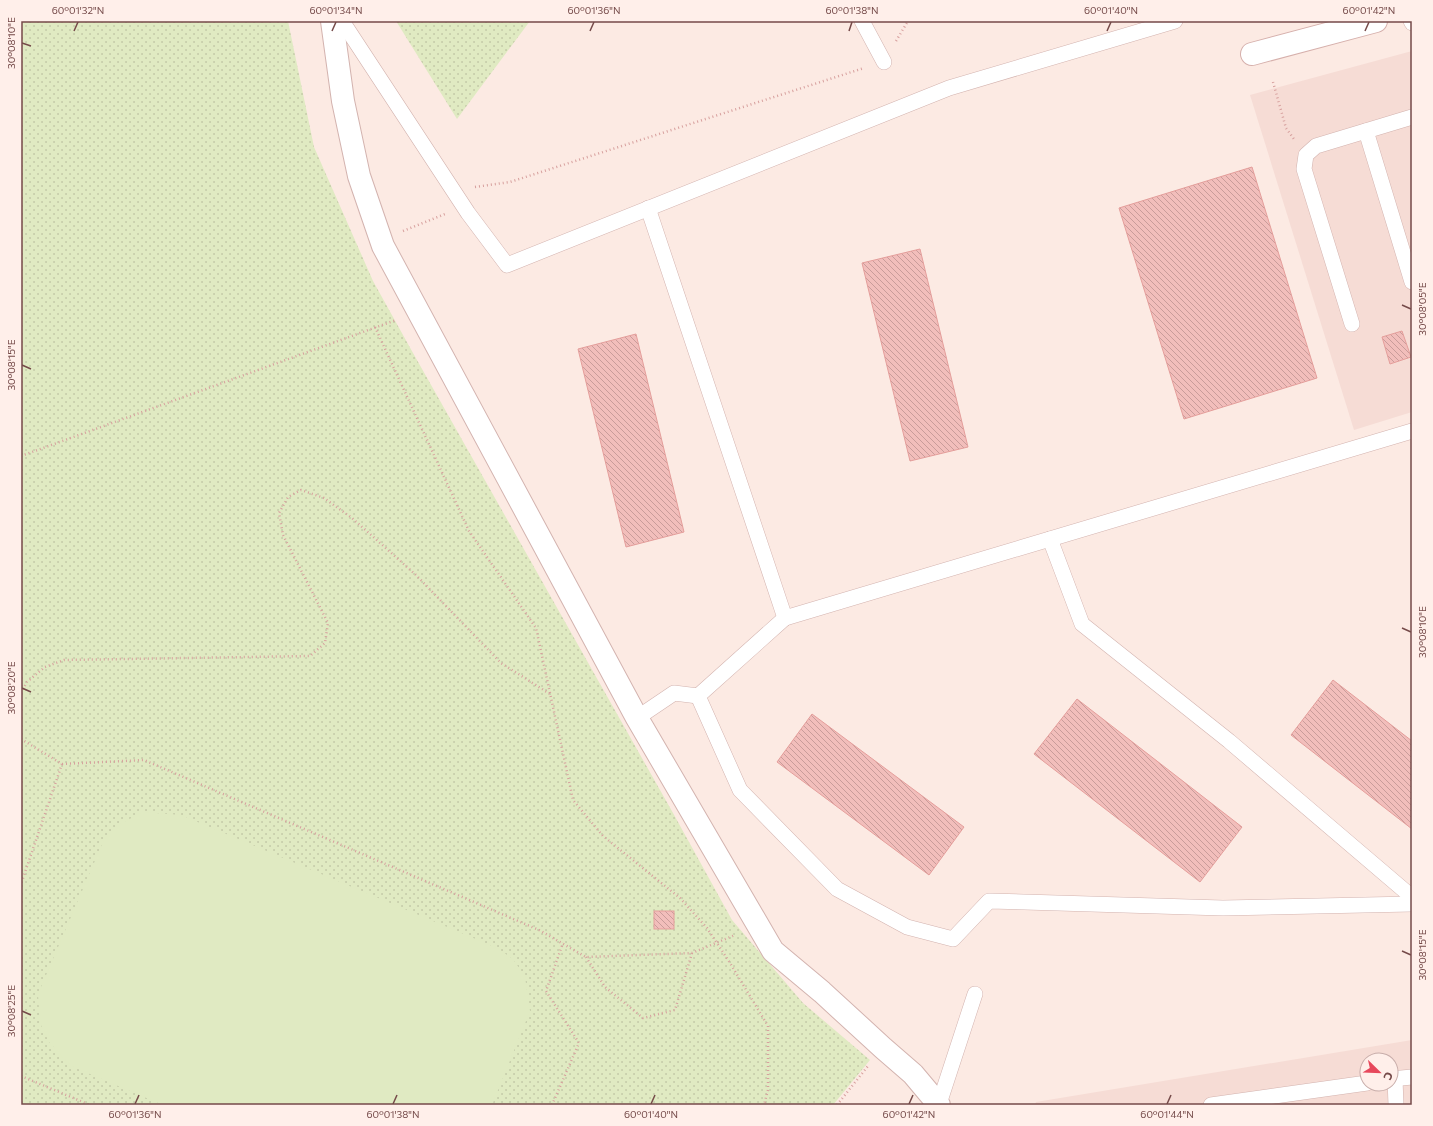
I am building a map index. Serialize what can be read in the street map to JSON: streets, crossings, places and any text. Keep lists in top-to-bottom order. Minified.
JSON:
{"north":"bottom right","coordinates":["60°01'32\"N","60°01'34\"N","60°01'36\"N","60°01'38\"N","60°01'40\"N","60°01'42\"N","30°08'10\"E","30°08'05\"E","30°08'15\"E","30°08'20\"E","30°08'25\"E","60°01'44\"N"]}
